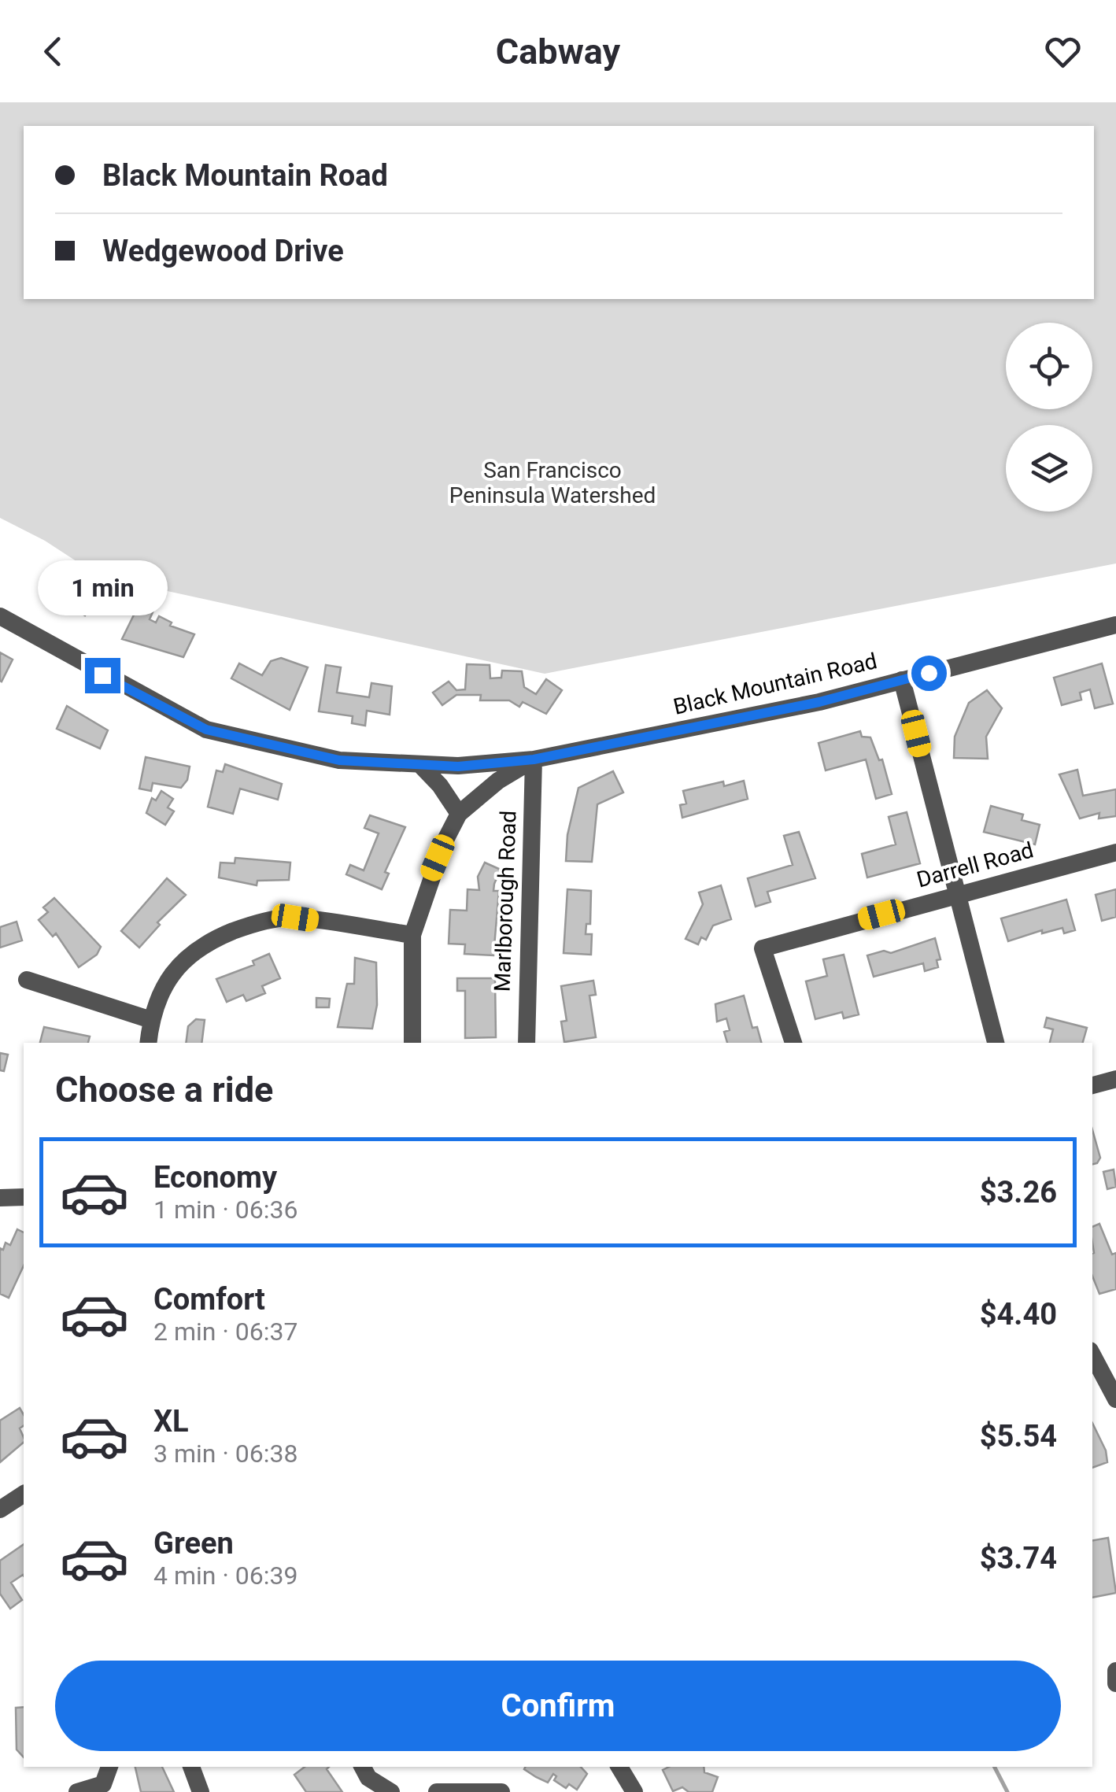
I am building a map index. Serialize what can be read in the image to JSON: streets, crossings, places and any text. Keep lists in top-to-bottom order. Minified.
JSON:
{"streets":{"street":["Black Mountain Road","Darrell Road","Marlborough Road"]},"crossings":[["Black Mountain Road","Marlborough Road"]],"parks":["San Francisco Peninsula Watershed"],"page":{"header":"Cabway","banner":["Black Mountain Road","Wedgewood Drive"],"bubble":"1 min","heading":"Choose a ride","list":[{"name":"Economy","note":"1 min · 06:36","value":"$3.26"},{"name":"Comfort","note":"2 min · 06:37","value":"$4.40"},{"name":"XL","note":"3 min · 06:38","value":"$5.54"},{"name":"Green","note":"4 min · 06:39","value":"$3.74"}],"buttons":"Confirm"}}
